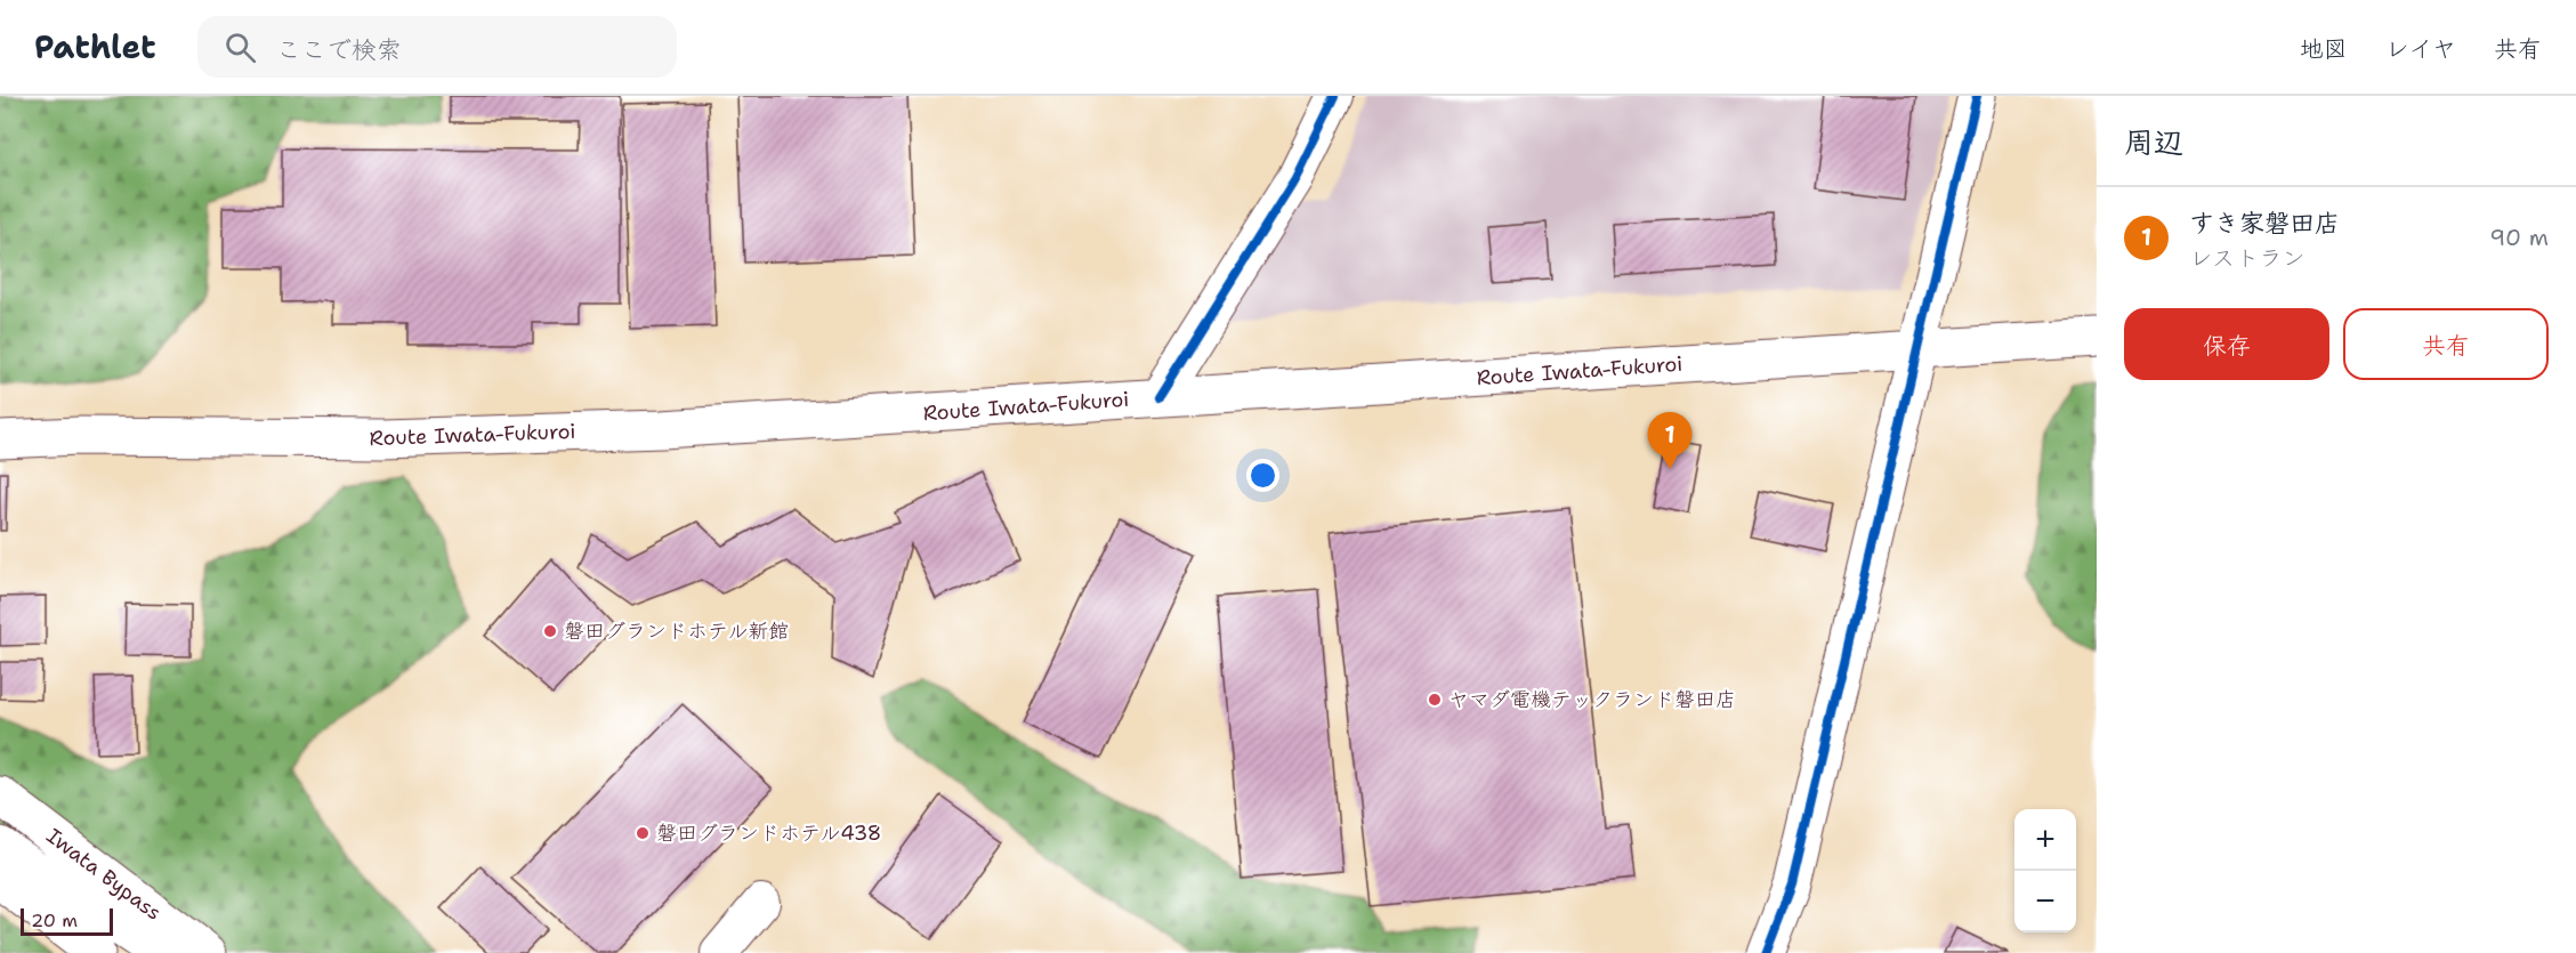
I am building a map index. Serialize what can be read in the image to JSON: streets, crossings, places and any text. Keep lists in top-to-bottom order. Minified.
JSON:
{"streets":{"main road":["Route Iwata-Fukuroi","Iwata Bypass"]},"places":["磐田グランドホテル新館","ヤマダ電機テックランド磐田店","磐田グランドホテル438"],"scale_bar":"20 m","page":{"header":"Pathlet","search":"ここで検索","nav":["地図","レイヤ","共有"],"heading":"周辺","list":[{"mark":"1","name":"すき家磐田店","note":"レストラン","value":"90 m"}],"buttons":["保存","共有"],"pins":"1","map_buttons":["+","−"],"scale":"20 m"}}
